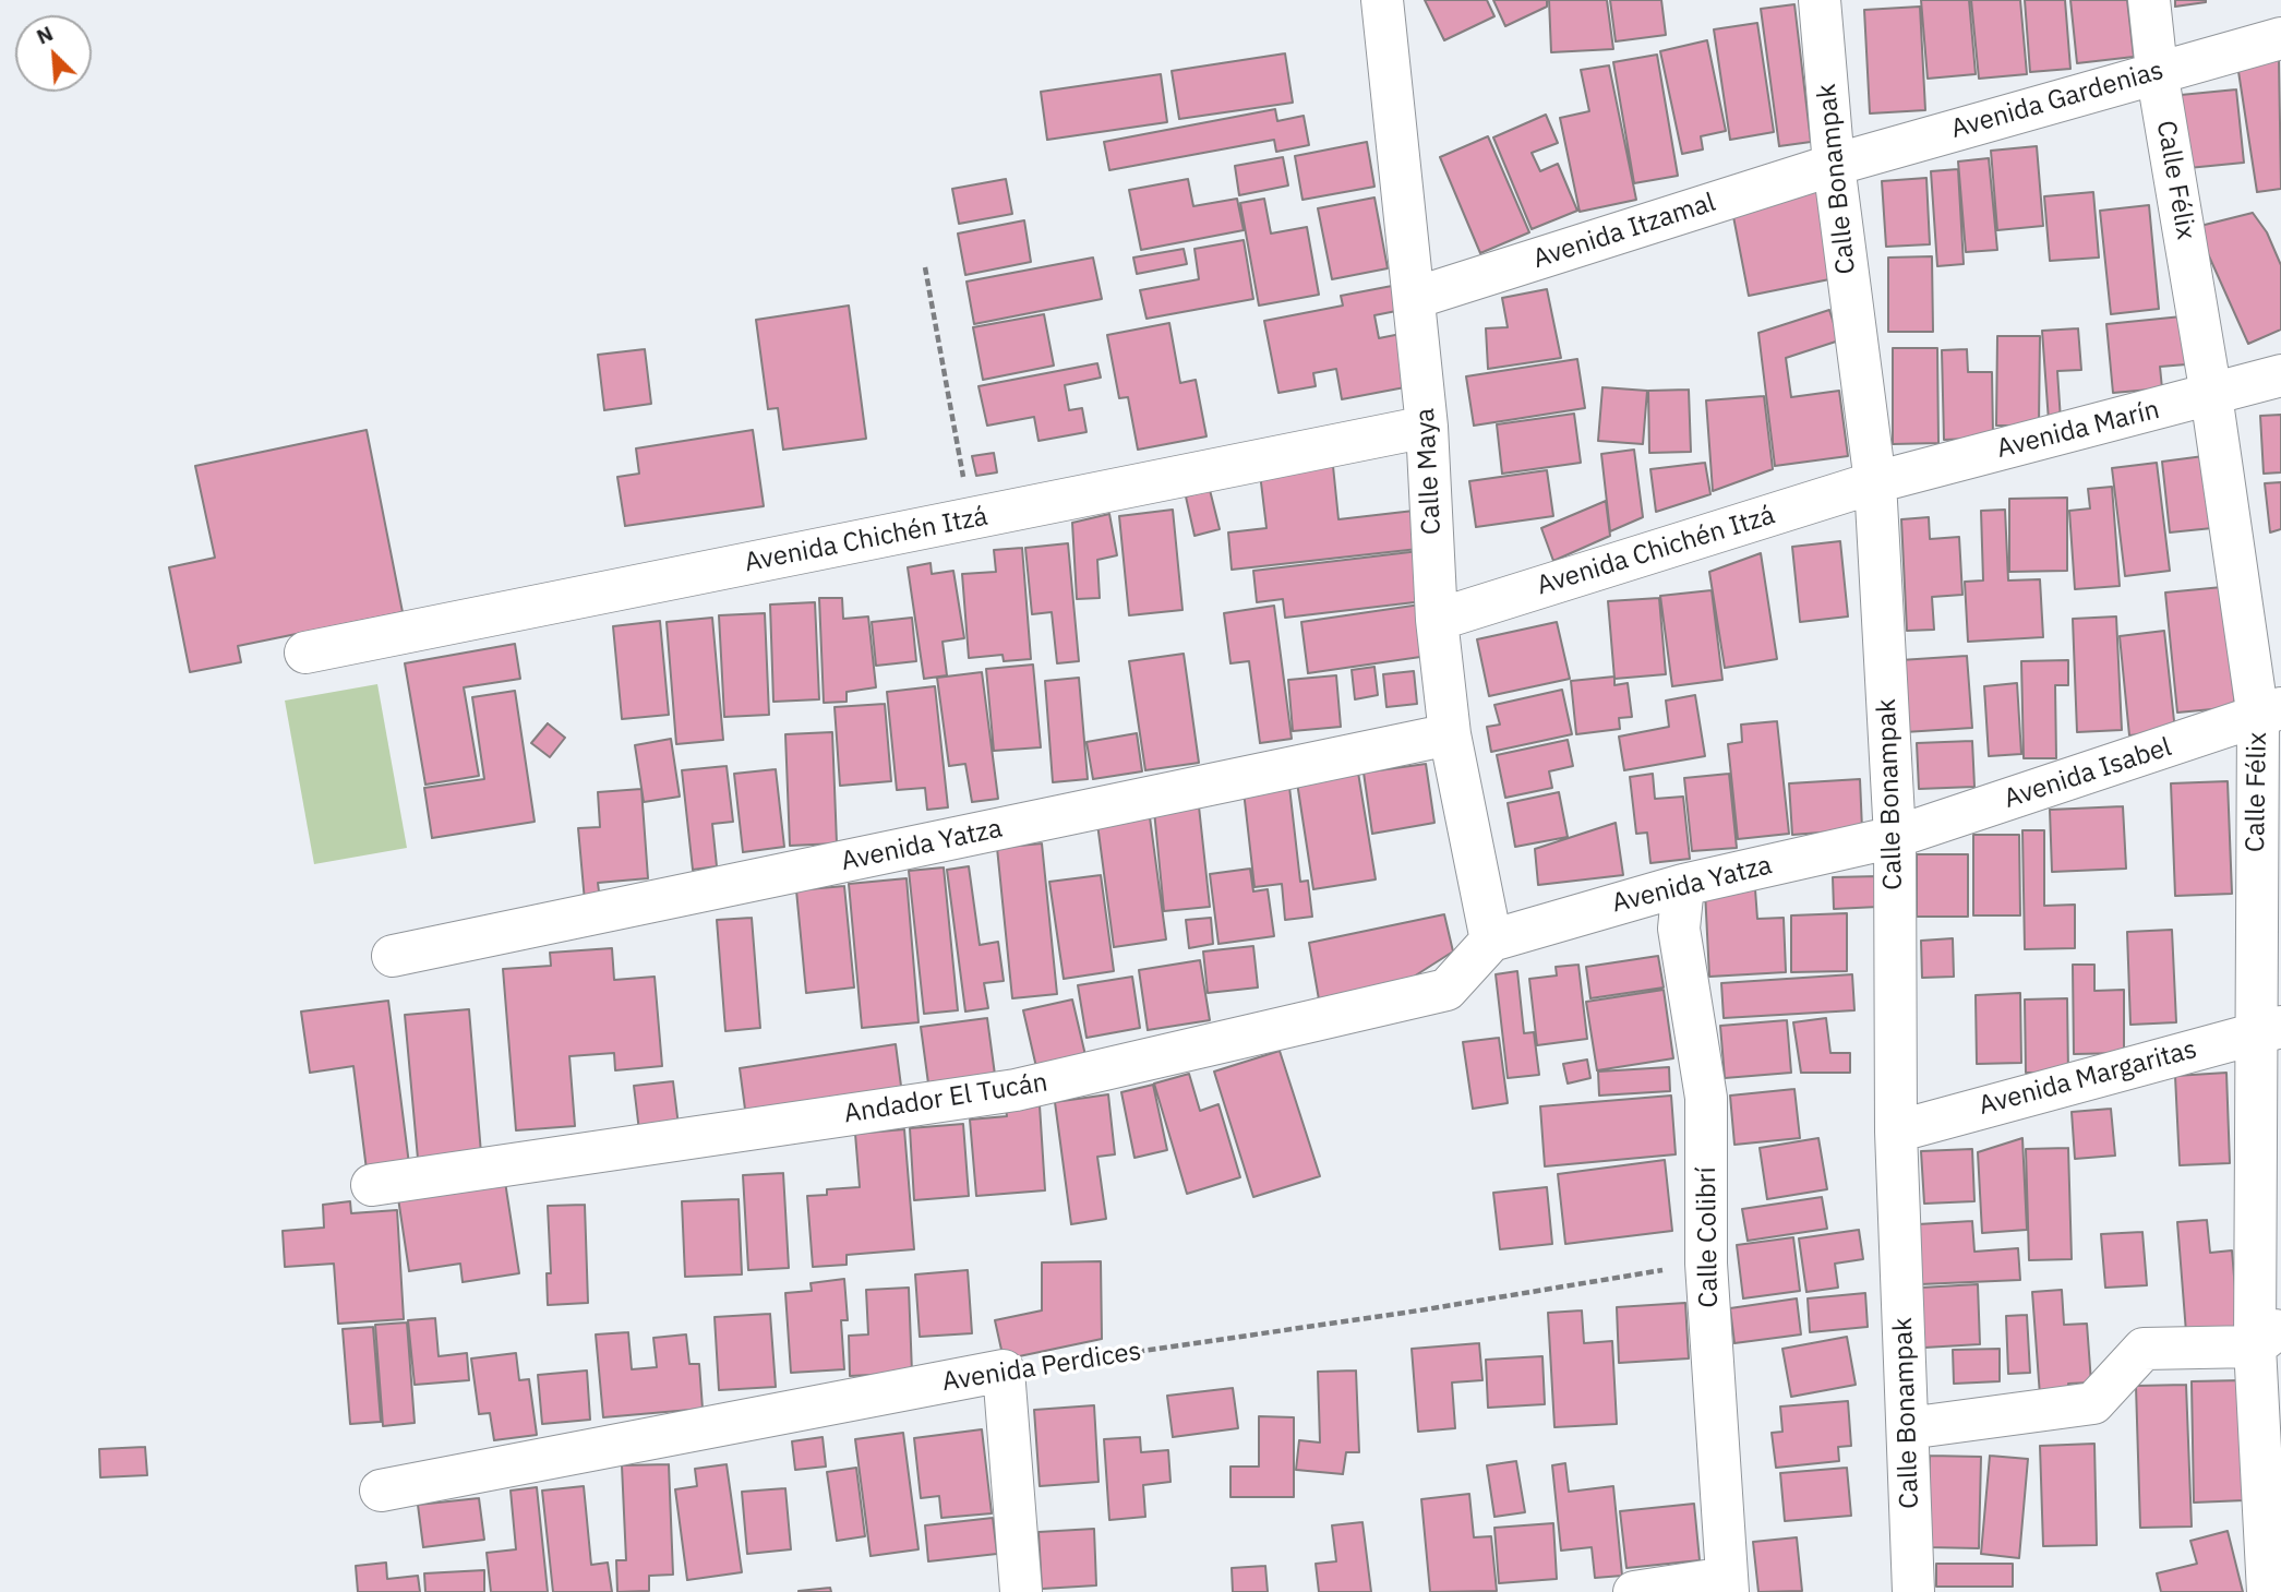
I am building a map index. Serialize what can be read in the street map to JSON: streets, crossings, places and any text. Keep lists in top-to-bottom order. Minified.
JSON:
{"streets":{"street":["Avenida Gardenias","Calle Bonampak","Calle Félix","Avenida Itzamal","Avenida Marín","Calle Maya","Avenida Chichén Itzá","Avenida Isabel","Avenida Yatza","Avenida Margaritas","Andador El Tucán","Calle Colibrí","Avenida Perdices"]},"crossings":[["Avenida Gardenias","Calle Bonampak"],["Avenida Gardenias","Calle Félix"],["Avenida Gardenias","Avenida Itzamal"],["Calle Bonampak","Avenida Itzamal"],["Calle Bonampak","Avenida Marín"],["Calle Bonampak","Avenida Chichén Itzá"],["Calle Bonampak","Avenida Isabel"],["Calle Bonampak","Avenida Yatza"],["Calle Bonampak","Avenida Margaritas"],["Calle Félix","Avenida Marín"],["Calle Félix","Avenida Isabel"],["Calle Félix","Avenida Margaritas"],["Avenida Itzamal","Calle Maya"],["Avenida Marín","Avenida Chichén Itzá"],["Calle Maya","Avenida Chichén Itzá"],["Calle Maya","Avenida Yatza"],["Calle Maya","Andador El Tucán"],["Avenida Isabel","Avenida Yatza"],["Avenida Yatza","Andador El Tucán"],["Avenida Yatza","Calle Colibrí"],["Calle Colibrí","Avenida Perdices"]],"north":"top left"}
